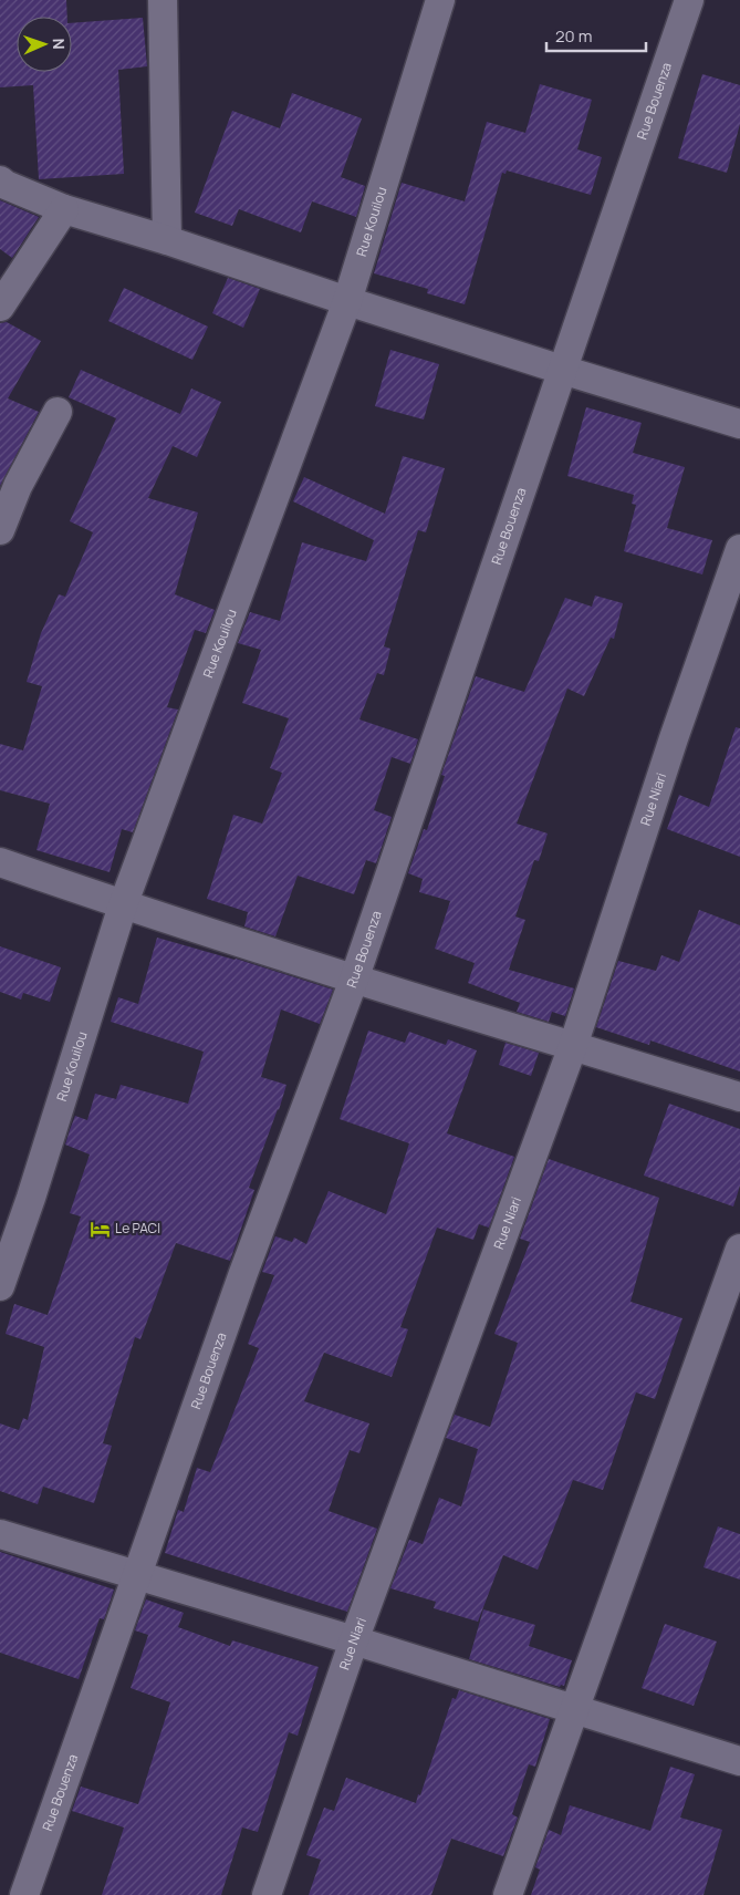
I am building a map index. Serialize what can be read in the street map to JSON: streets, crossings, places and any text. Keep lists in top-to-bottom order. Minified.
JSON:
{"streets":{"street":["Rue Bouenza","Rue Kouilou","Rue Niari"]},"places":{"hotel":["Le PACI"]},"scale_bar":"20 m","north":"right"}
